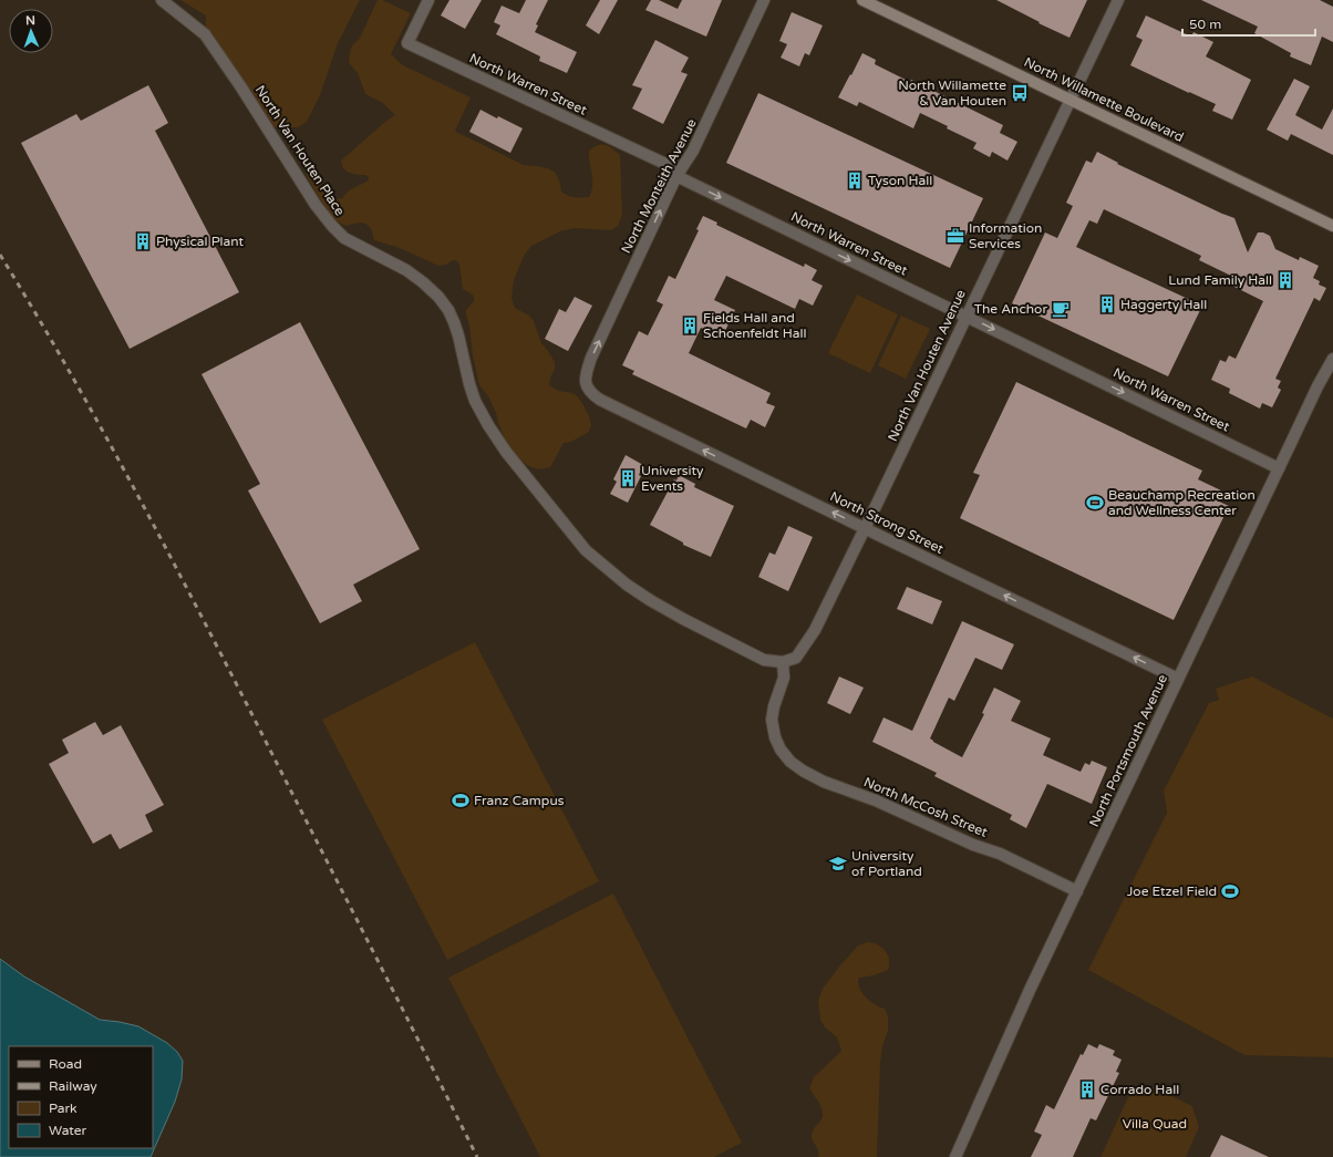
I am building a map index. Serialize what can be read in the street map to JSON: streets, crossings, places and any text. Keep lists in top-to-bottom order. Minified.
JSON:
{"streets":{"main road":["North Willamette Boulevard"],"street":["North Warren Street","North Van Houten Place","North Monteith Avenue","North Van Houten Avenue","North Strong Street","North Portsmouth Avenue","North McCosh Street"]},"crossings":[["North Warren Street","North Monteith Avenue"],["North Warren Street","North Van Houten Avenue"],["North Warren Street","North Portsmouth Avenue"],["North Willamette Boulevard","North Van Houten Avenue"],["North Van Houten Place","North Van Houten Avenue"],["North Van Houten Place","North McCosh Street"],["North Monteith Avenue","North Strong Street"],["North Van Houten Avenue","North Strong Street"],["North Van Houten Avenue","North McCosh Street"],["North Strong Street","North Portsmouth Avenue"],["North Portsmouth Avenue","North McCosh Street"]],"one_way":["North Warren Street","North Monteith Avenue","North Strong Street"],"parks":["Villa Quad"],"places":{"bus stop":["North Willamette & Van Houten"],"building":["Tyson Hall","Physical Plant","Lund Family Hall","Haggerty Hall","Fields Hall and Schoenfeldt Hall","University Events","Corrado Hall"],"office":["Information Services"],"cafe":["The Anchor"],"sports":["Beauchamp Recreation and Wellness Center","Franz Campus","Joe Etzel Field"],"school or university":["University of Portland"]},"legend":["Road","Railway","Park","Water"],"scale_bar":"50 m","north":"top"}
